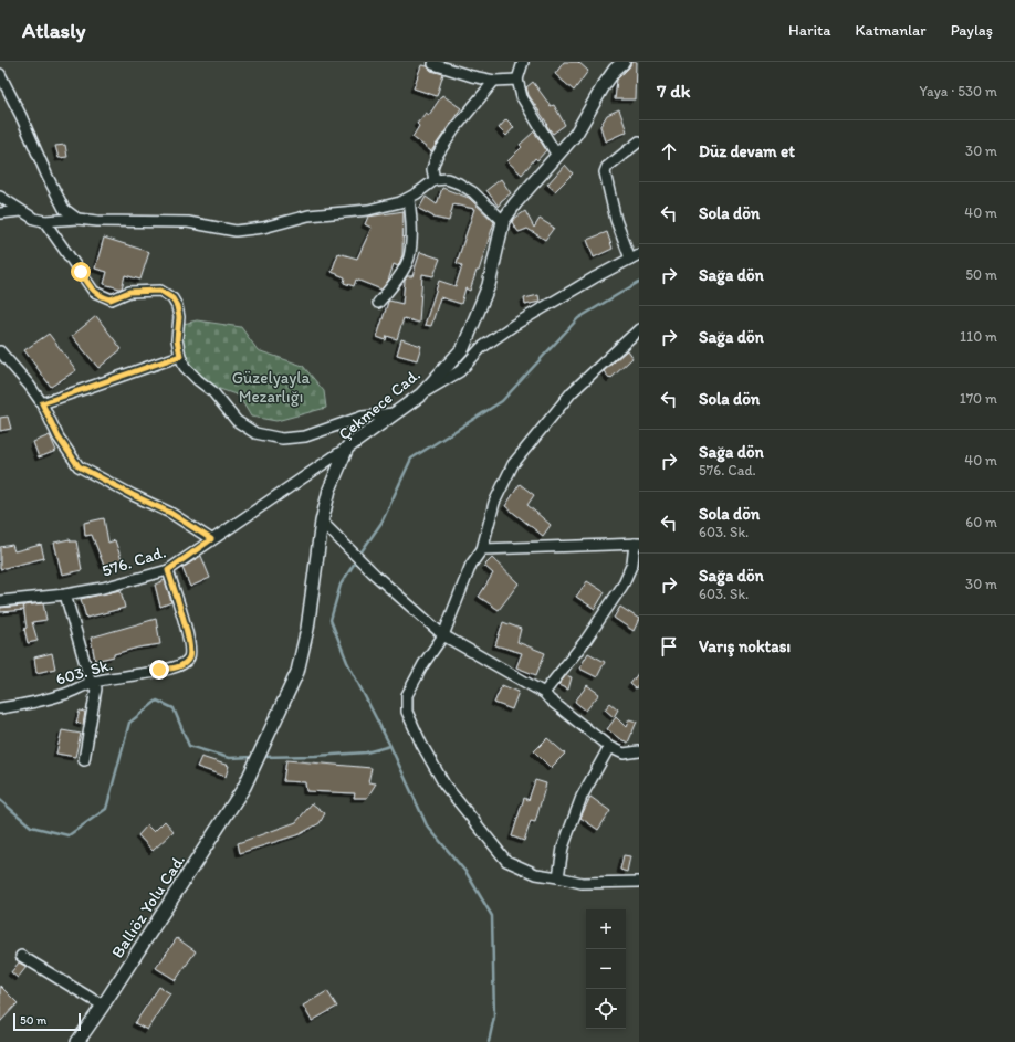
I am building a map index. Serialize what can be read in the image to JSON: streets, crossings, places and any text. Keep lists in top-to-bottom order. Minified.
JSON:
{"streets":{"street":["Çekmece Cad.","576. Cad.","603. Sk.","Ballıöz Yolu Cad."]},"crossings":[["Çekmece Cad.","576. Cad."],["Çekmece Cad.","Ballıöz Yolu Cad."],["576. Cad.","603. Sk."]],"parks":["Güzelyayla Mezarlığı"],"scale_bar":"50 m","page":{"header":"Atlasly","nav":["Harita","Katmanlar","Paylaş"],"heading":["7 dk","Yaya · 530 m"],"list":[["Düz devam et","30 m"],["Sola dön","40 m"],["Sağa dön","50 m"],["Sağa dön","110 m"],["Sola dön","170 m"],["Sağa dön","576. Cad.","40 m"],["Sola dön","603. Sk.","60 m"],["Sağa dön","603. Sk.","30 m"],"Varış noktası"],"map_buttons":["+","−"],"scale":"50 m"}}
